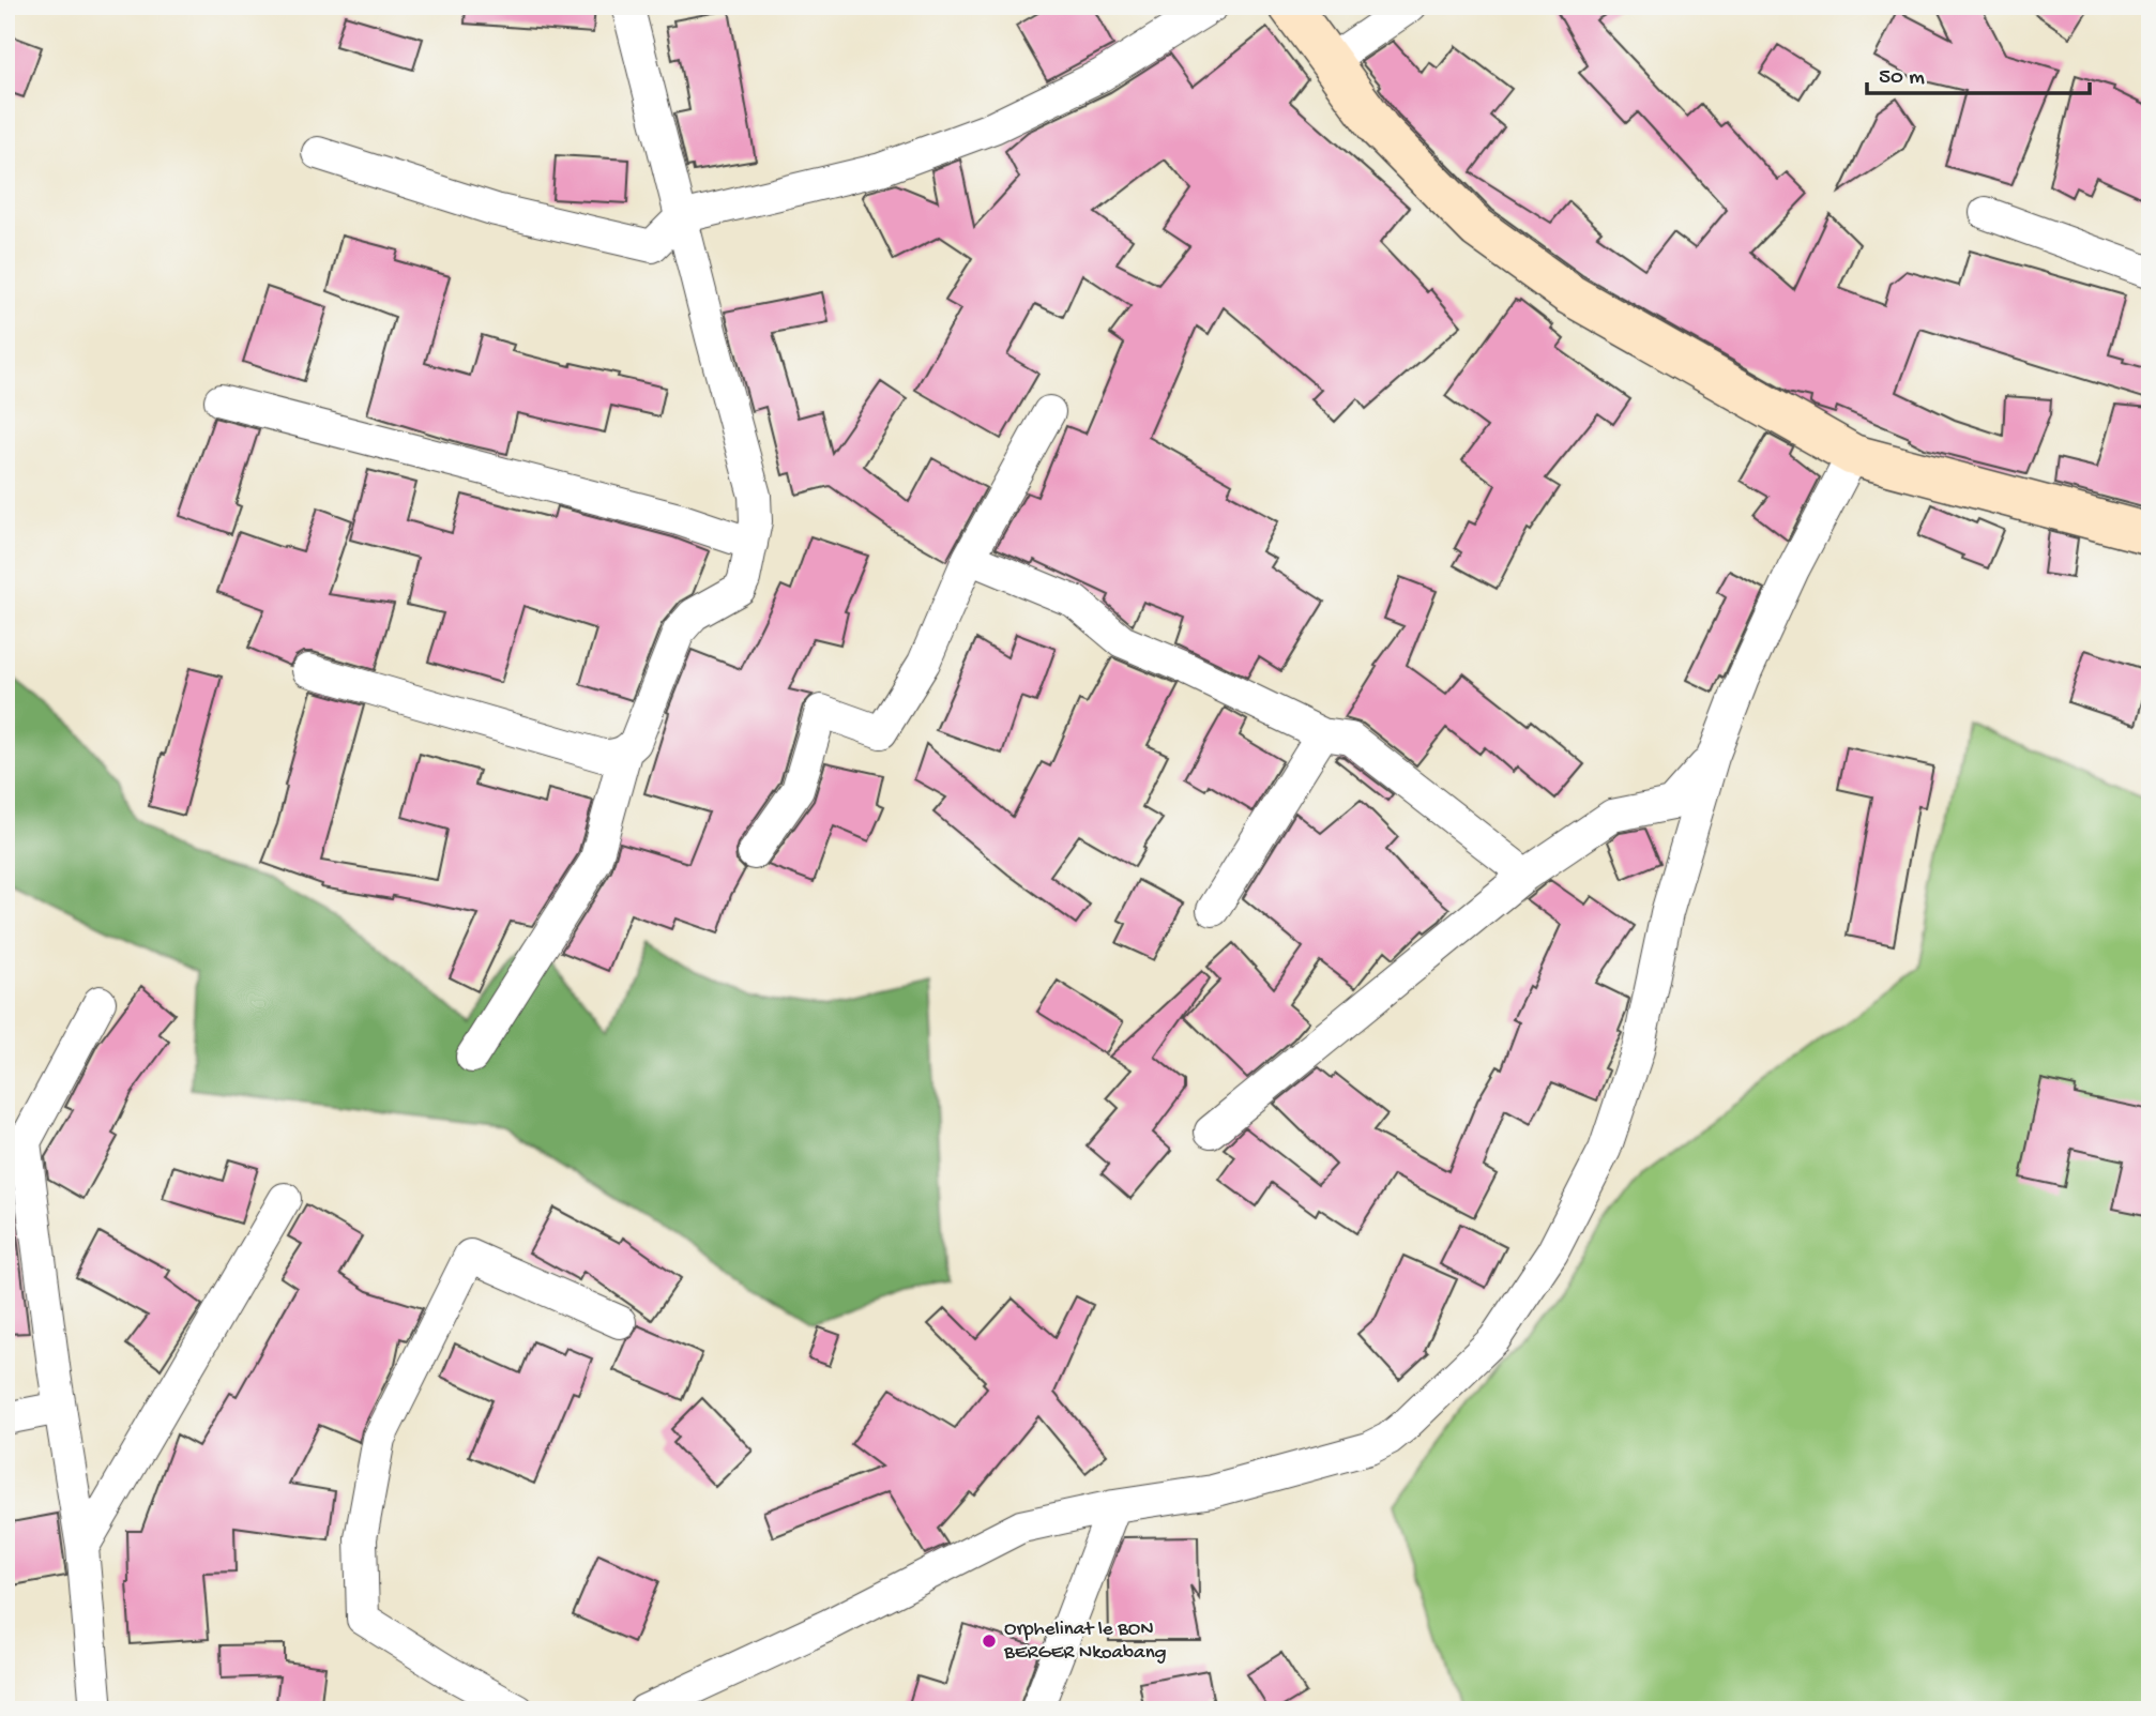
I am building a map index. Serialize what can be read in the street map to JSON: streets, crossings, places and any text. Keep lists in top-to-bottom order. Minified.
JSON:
{"places":["Orphelinat le BON BERGER Nkoabang"],"scale_bar":"50 m"}
